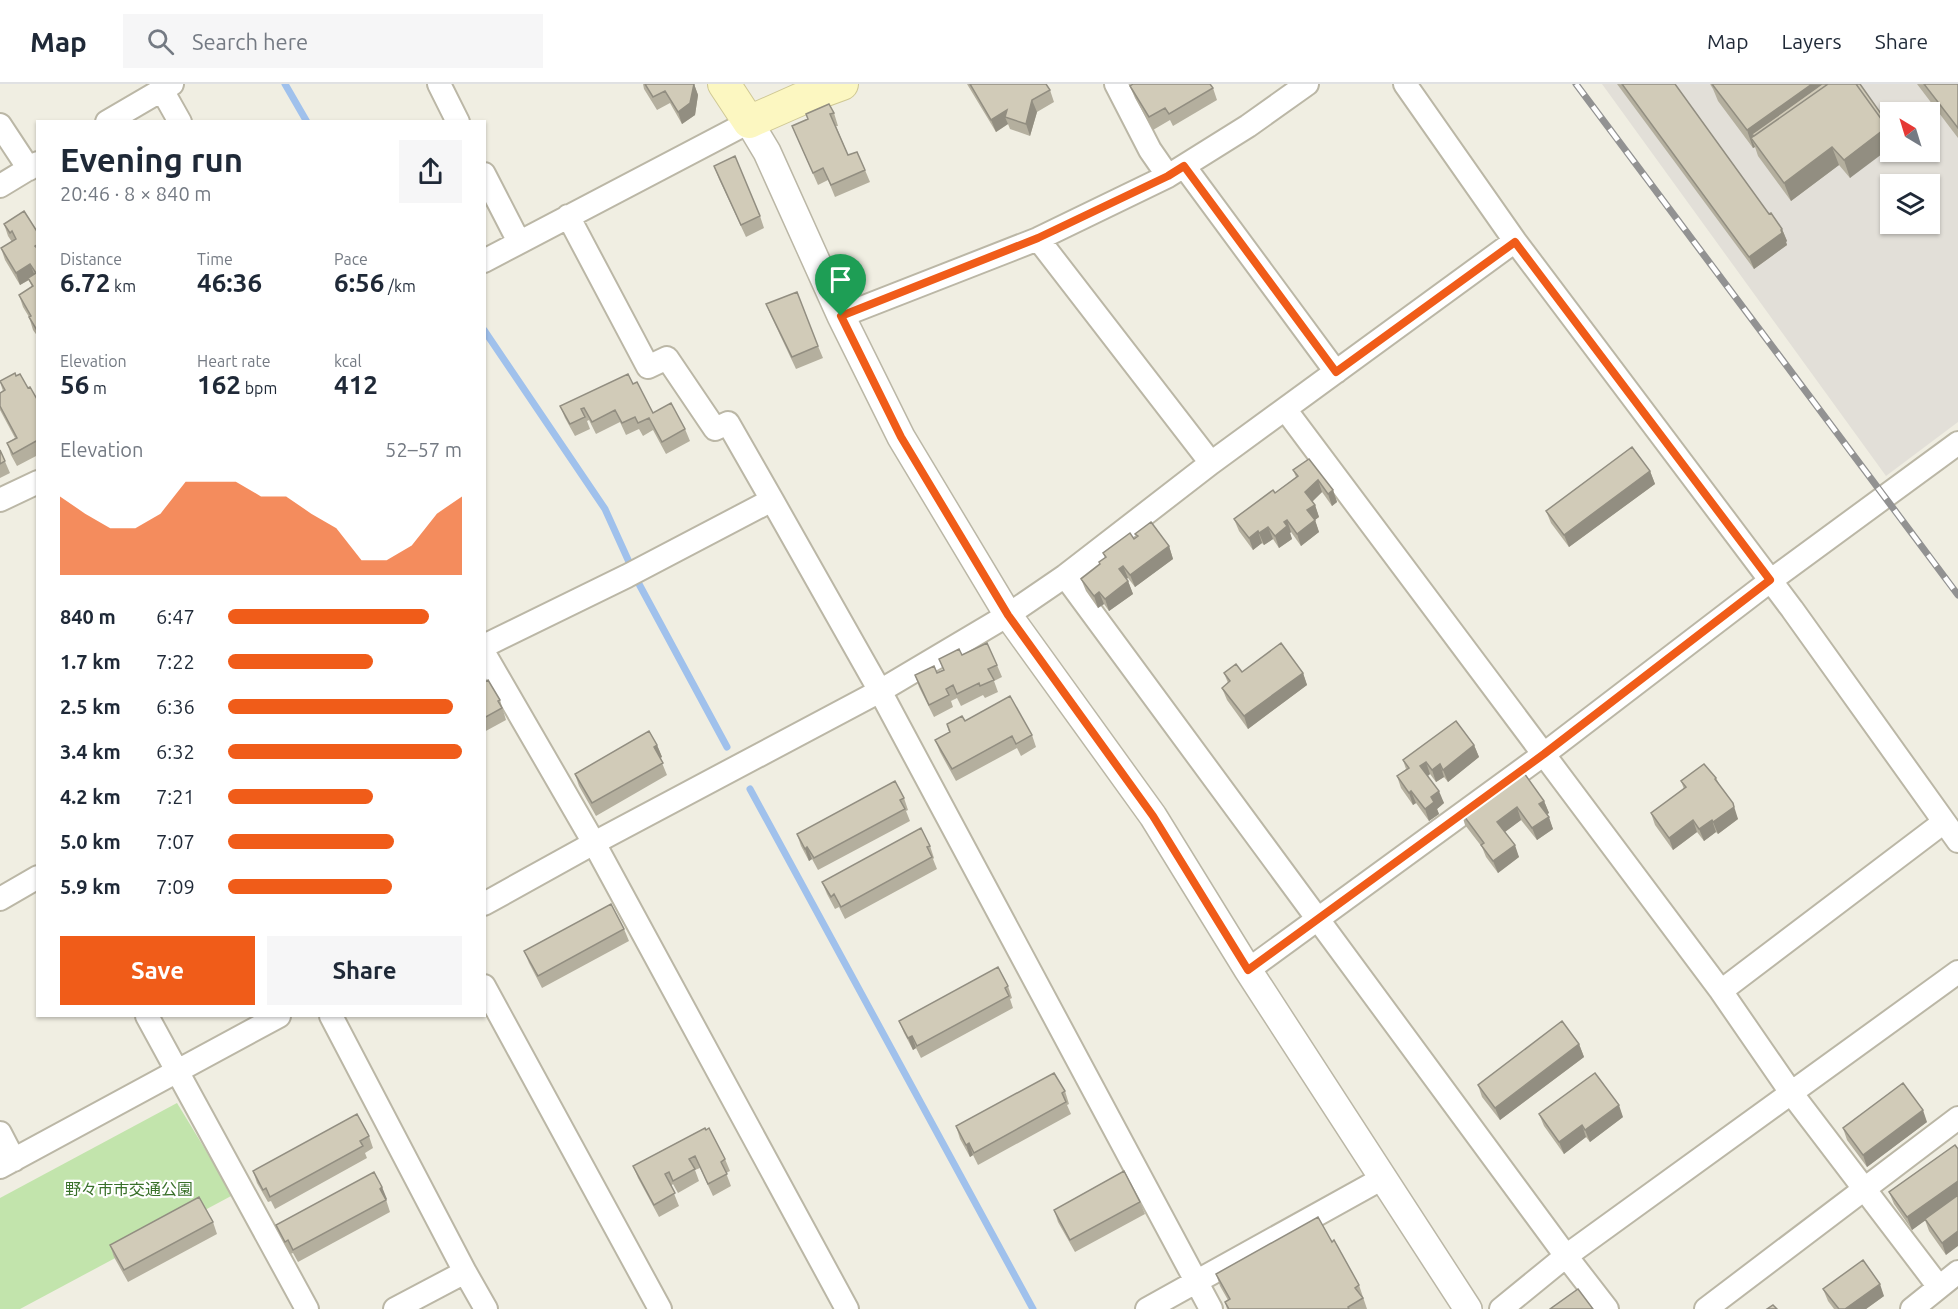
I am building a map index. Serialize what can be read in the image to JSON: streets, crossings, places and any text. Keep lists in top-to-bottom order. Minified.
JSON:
{"parks":["野々市市交通公園"],"north":"top left","page":{"header":"Map","search":"Search here","nav":["Map","Layers","Share"],"heading":["Evening run","20:46 · 8 × 840 m"],"stats":[["Distance","6.72 km"],["Time","46:36"],["Pace","6:56 /km"],["Elevation","56 m"],["Heart rate","162 bpm"],["kcal","412"]],"chart":["Elevation","52–57 m"],"list":[{"name":"840 m","note":"6:47"},{"name":"1.7 km","note":"7:22"},{"name":"2.5 km","note":"6:36"},{"name":"3.4 km","note":"6:32"},{"name":"4.2 km","note":"7:21"},{"name":"5.0 km","note":"7:07"},{"name":"5.9 km","note":"7:09"}],"buttons":["Save","Share"]}}
